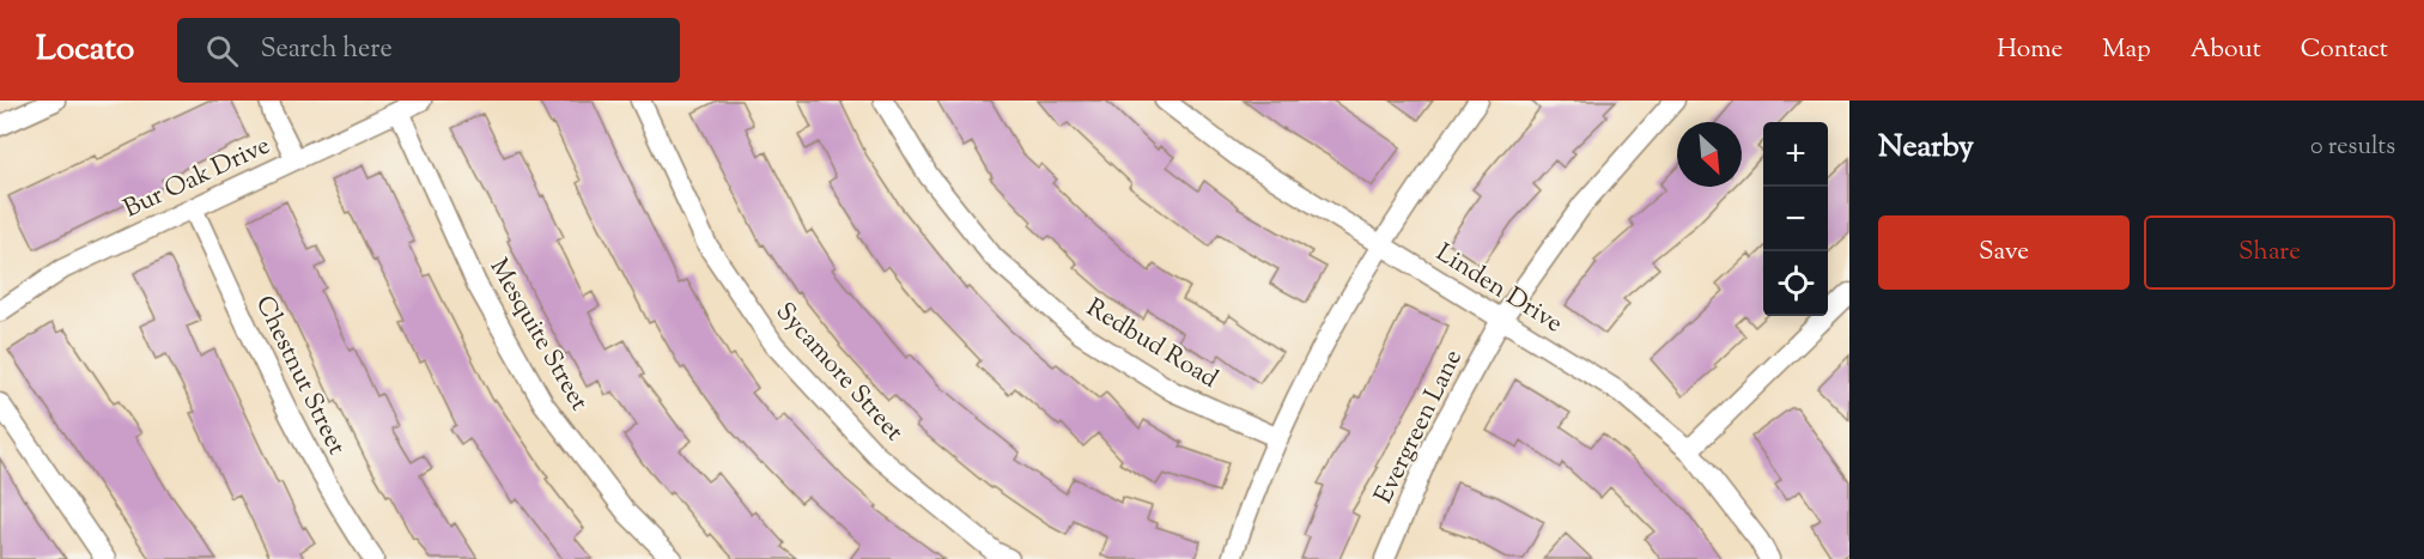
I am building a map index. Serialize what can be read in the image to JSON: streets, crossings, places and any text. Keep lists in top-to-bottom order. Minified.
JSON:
{"streets":{"street":["Bur Oak Drive","Linden Drive","Mesquite Street","Redbud Road","Sycamore Street","Chestnut Street","Evergreen Lane"]},"crossings":[["Bur Oak Drive","Mesquite Street"],["Bur Oak Drive","Chestnut Street"],["Linden Drive","Evergreen Lane"]],"north":"bottom right","page":{"header":"Locato","search":"Search here","nav":["Home","Map","About","Contact"],"heading":["Nearby","0 results"],"map_buttons":["+","−"],"buttons":["Save","Share"]}}
